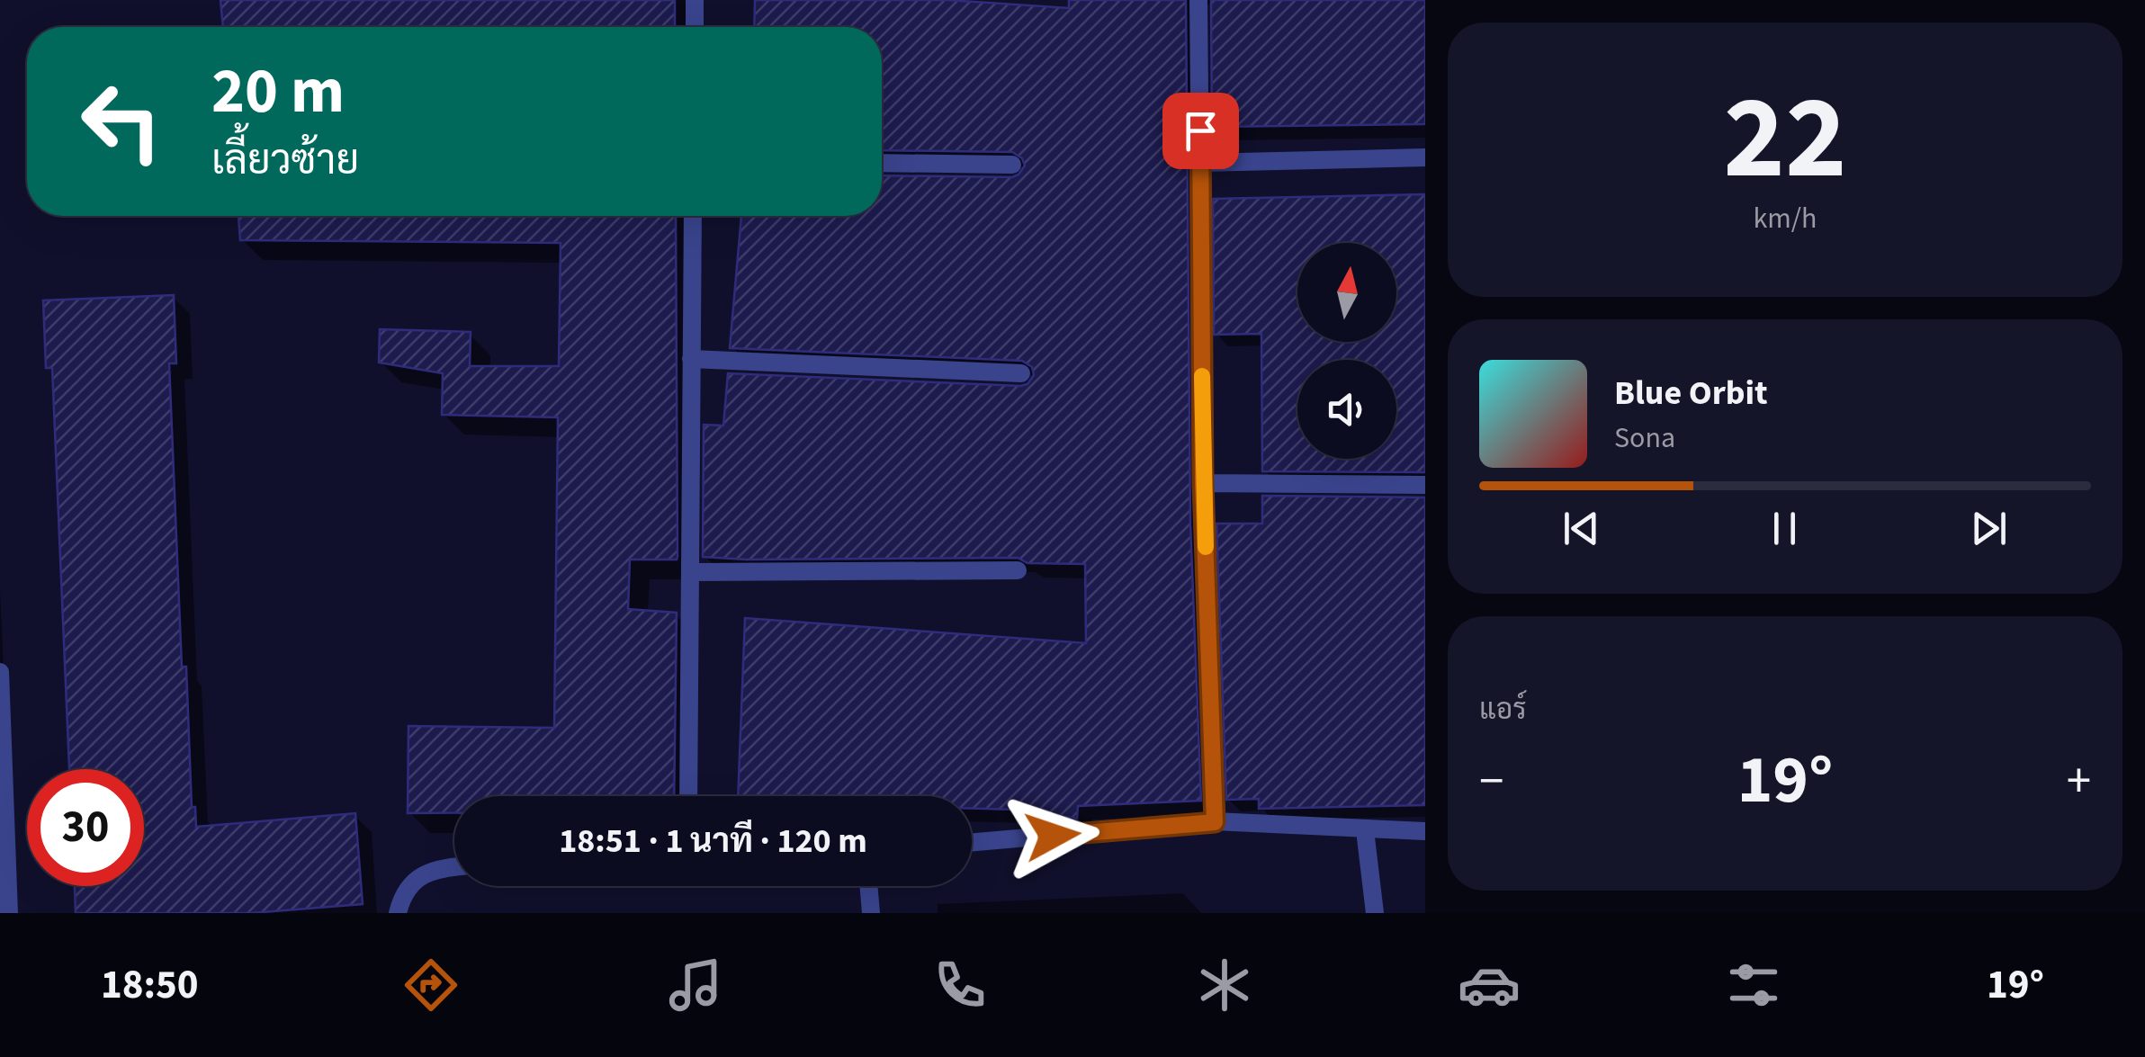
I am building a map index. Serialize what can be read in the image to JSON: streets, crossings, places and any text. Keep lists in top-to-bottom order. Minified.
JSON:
{"north":"top","page":{"tile":[["22","km/h"],"แอร์"],"turn":["20 m","เลี้ยวซ้าย"],"song":["Blue Orbit","Sona"],"heat":["−","19°","+"],"limit":"30","trip":"18:51 · 1 นาที · 120 m","tabs":["18:50","19°"]}}
